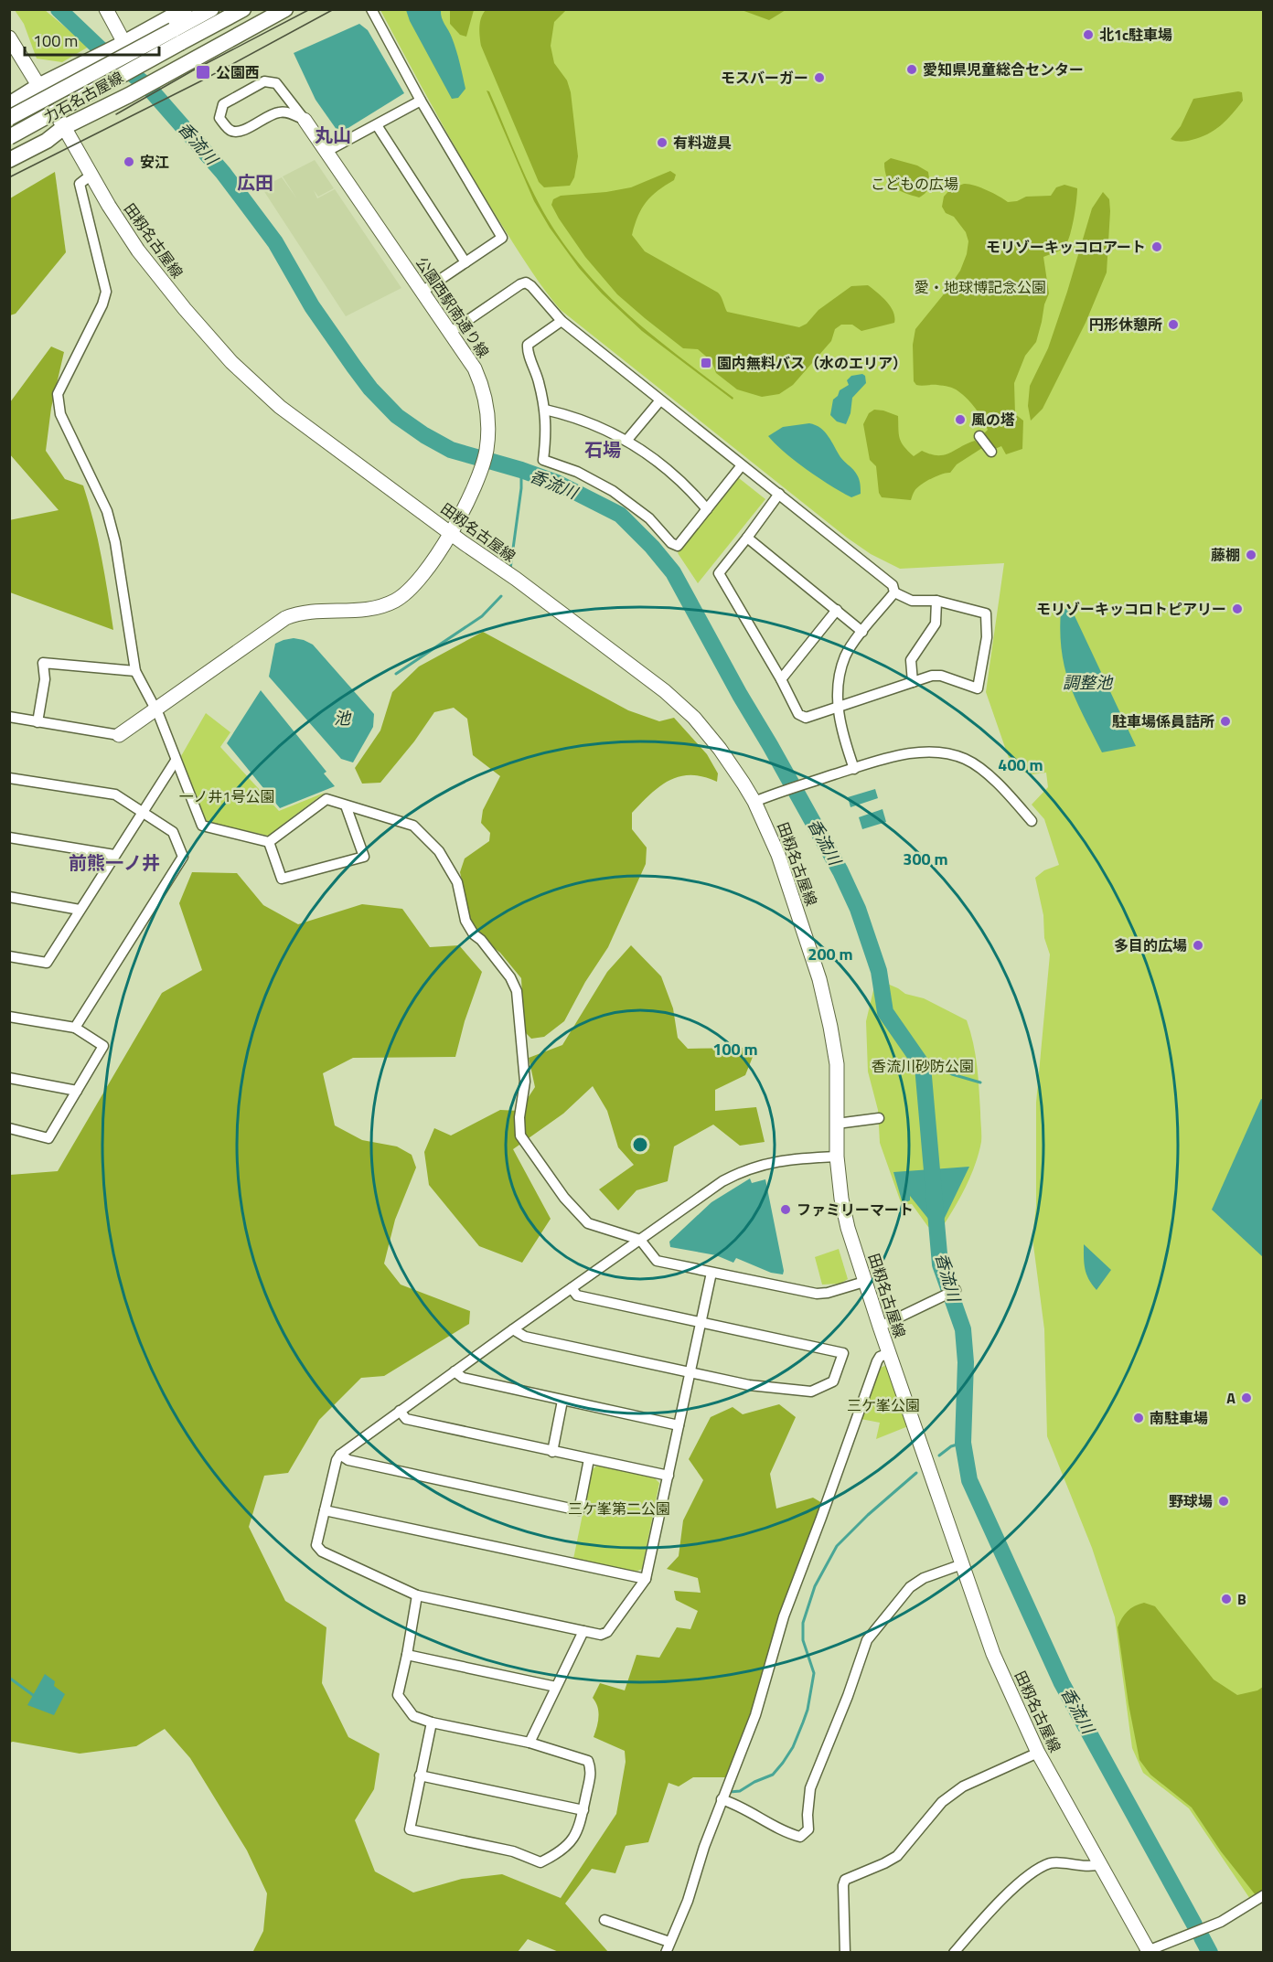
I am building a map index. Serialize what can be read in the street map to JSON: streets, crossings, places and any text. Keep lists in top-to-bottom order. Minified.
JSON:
{"streets":{"main road":["力石名古屋線","田籾名古屋線","公園西駅南通り線"]},"crossings":[["田籾名古屋線","公園西駅南通り線"]],"districts":["丸山","広田","石場","前熊一ノ井"],"water":["香流川","調整池","池"],"parks":["こどもの広場","愛・地球博記念公園","一ノ井1号公園","香流川砂防公園","三ケ峯公園","三ケ峯第二公園"],"places":{"other":["北1c駐車場","愛知県児童総合センター","モスバーガー","有料遊具","安江","モリゾーキッコロアート","円形休憩所","風の塔","藤棚","モリゾーキッコロトピアリー","駐車場係員詰所","多目的広場","ファミリーマート","A","南駐車場","野球場","B"],"transit":["公園西","園内無料バス（水のエリア）"]},"scale_bar":"100 m","rings":["400 m","300 m","200 m","100 m"]}
